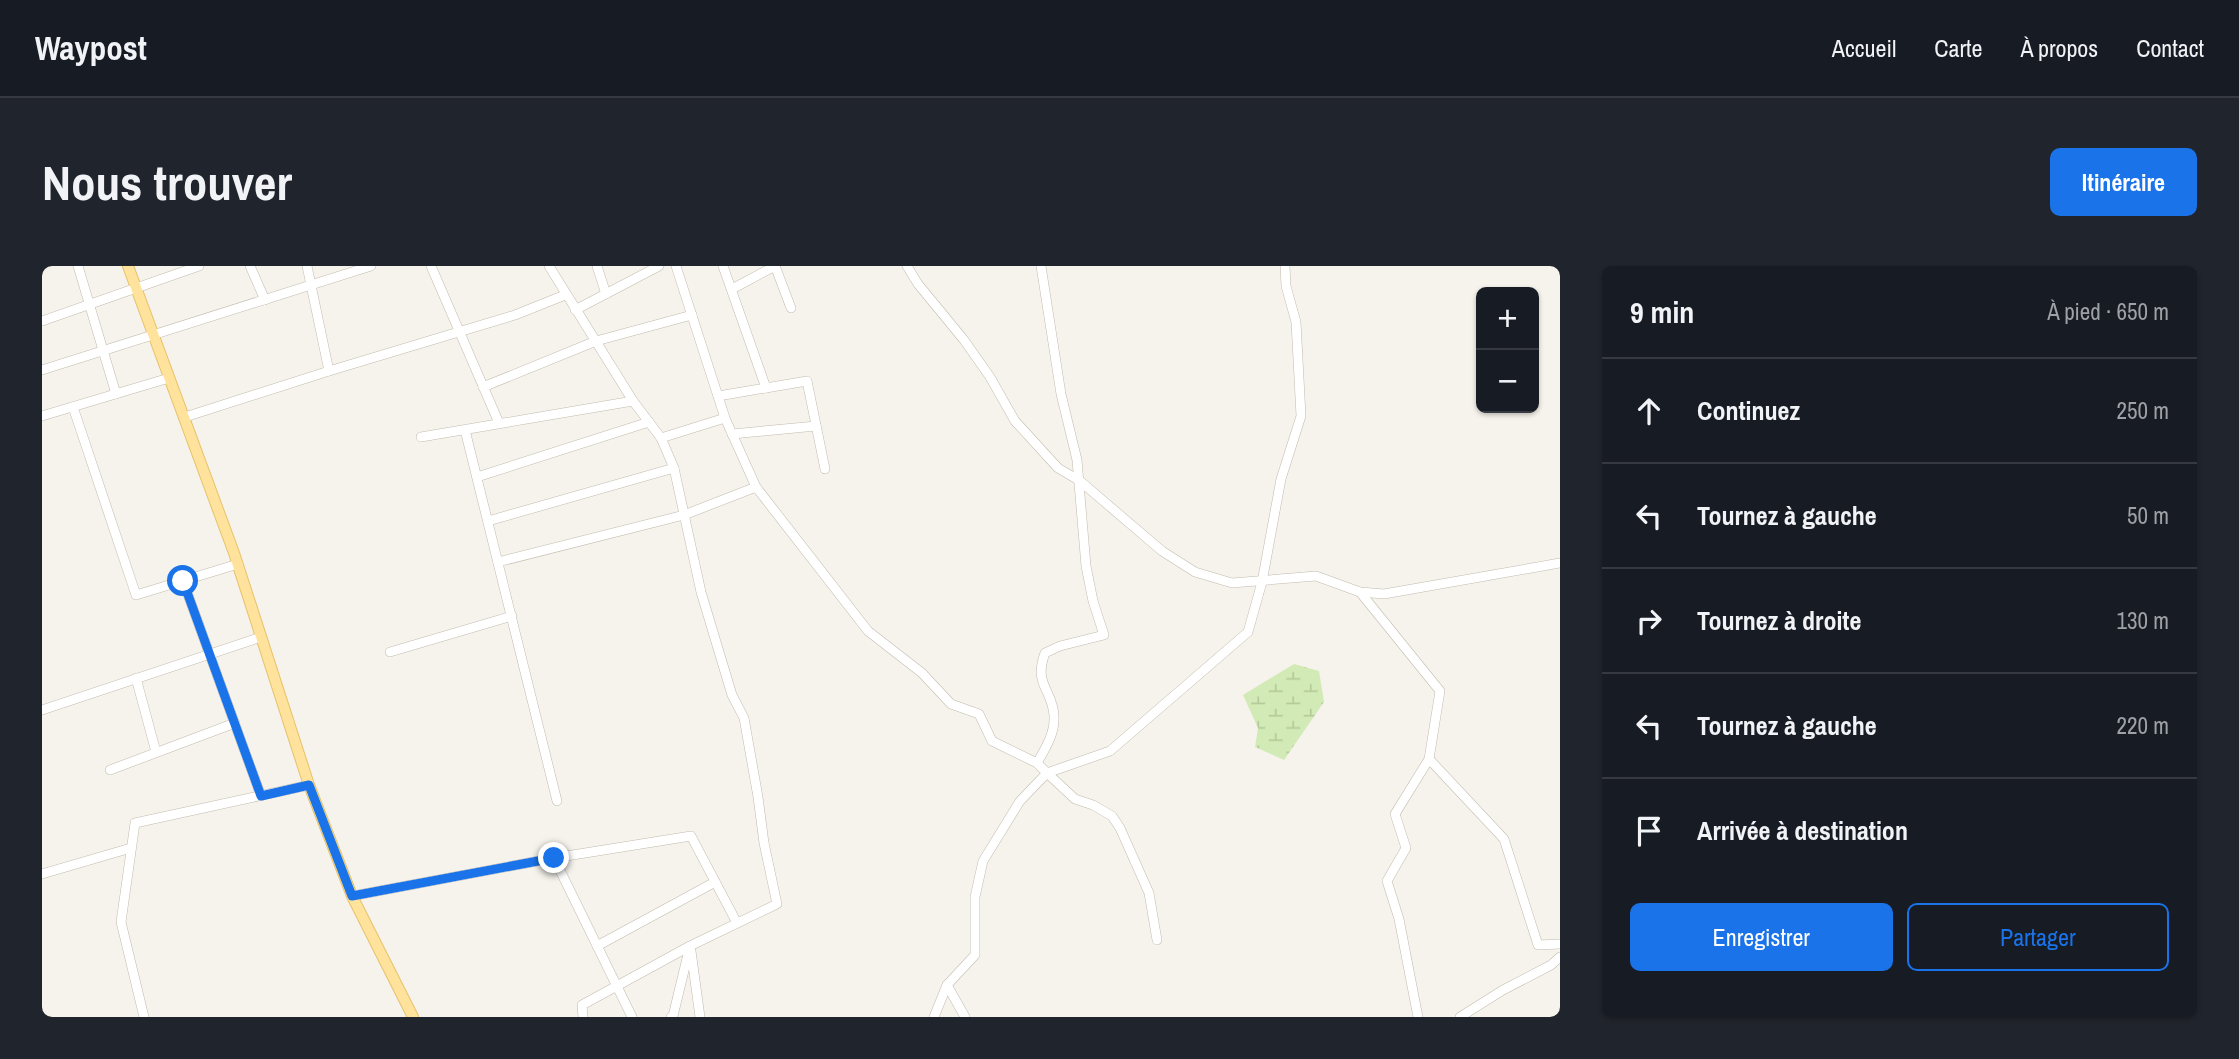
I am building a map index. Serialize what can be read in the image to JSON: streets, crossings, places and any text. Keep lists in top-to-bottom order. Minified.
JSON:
{"page":{"header":"Waypost","nav":["Accueil","Carte","À propos","Contact"],"buttons":["Itinéraire",["Enregistrer","Partager"]],"title":"Nous trouver","heading":["9 min","À pied · 650 m"],"map_buttons":["+","−"],"list":[["Continuez","250 m"],["Tournez à gauche","50 m"],["Tournez à droite","130 m"],["Tournez à gauche","220 m"],"Arrivée à destination"]}}
